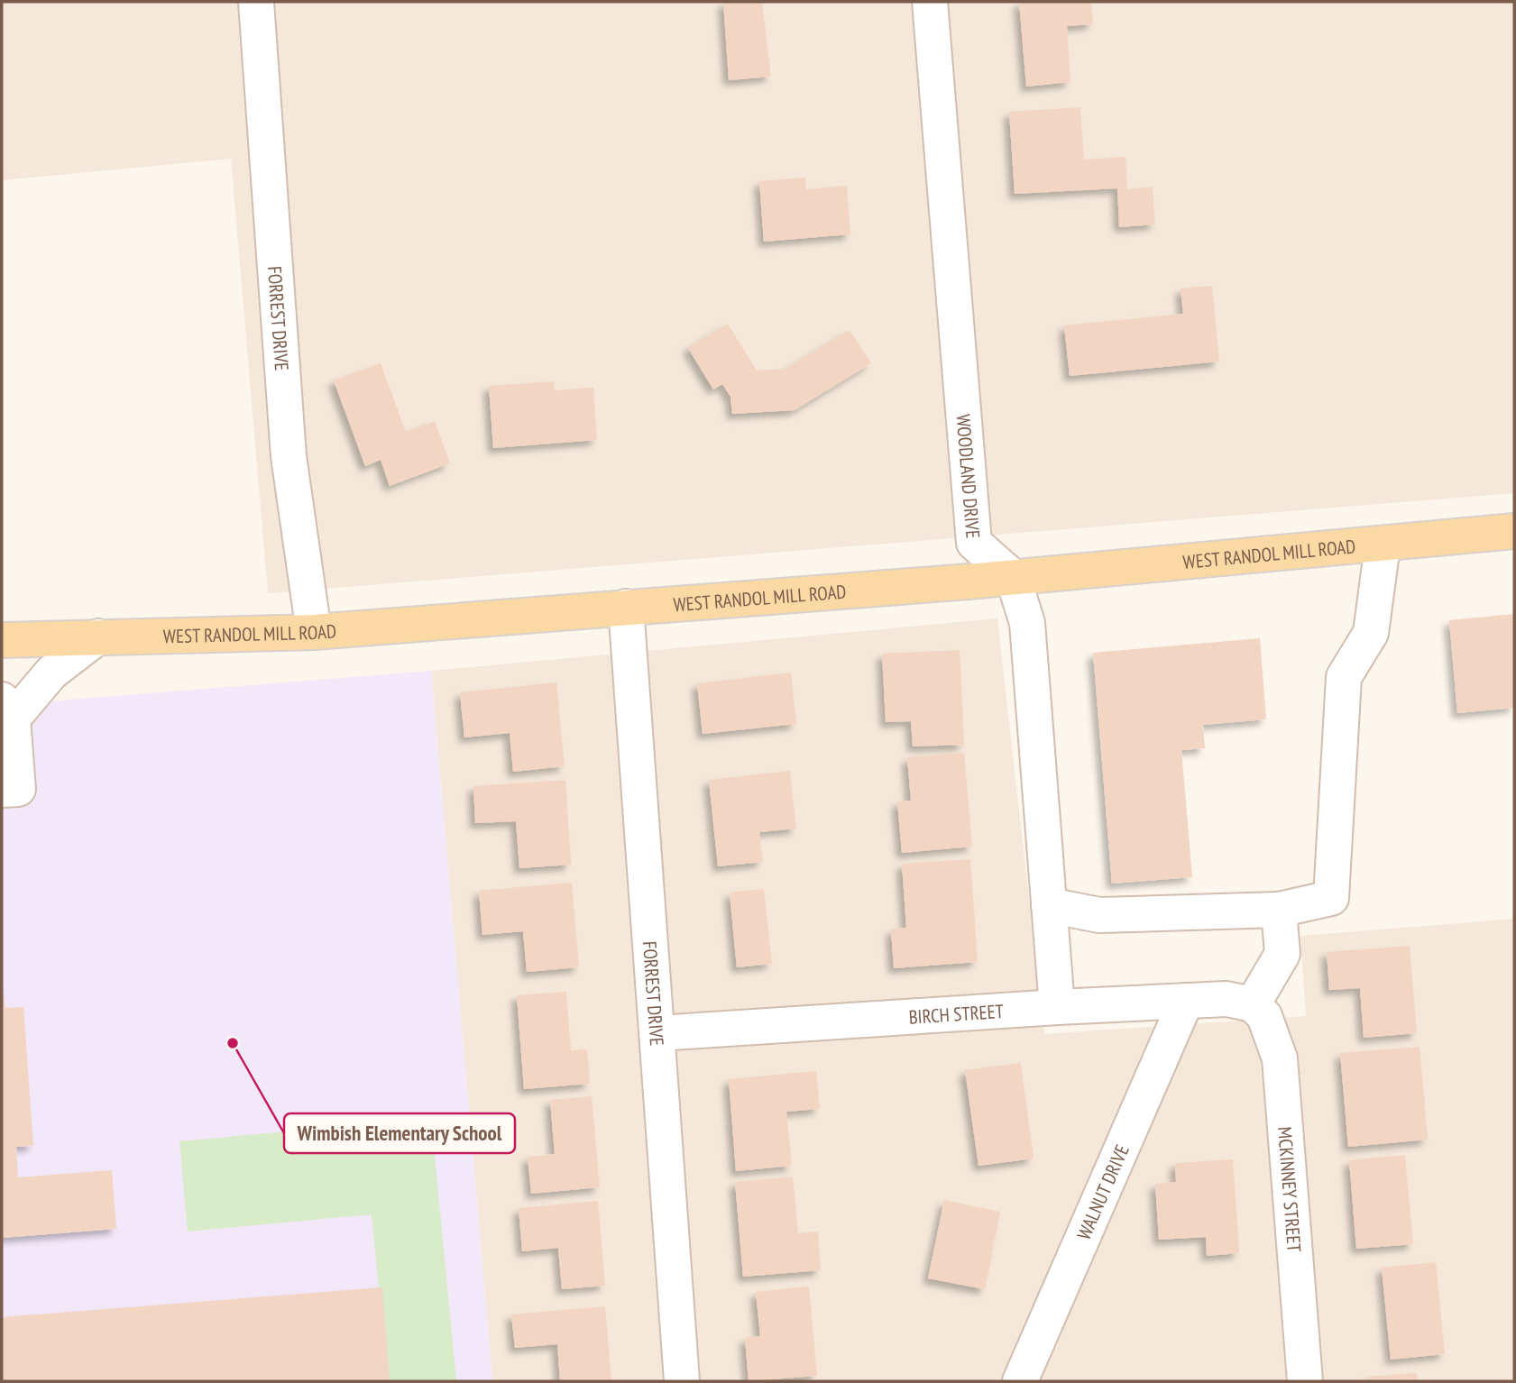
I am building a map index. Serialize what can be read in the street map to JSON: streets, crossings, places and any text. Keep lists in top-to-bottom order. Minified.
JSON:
{"streets":{"main road":["WEST RANDOL MILL ROAD"],"street":["FORREST DRIVE","WOODLAND DRIVE","BIRCH STREET","MCKINNEY STREET","WALNUT DRIVE"]},"crossings":[["FORREST DRIVE","WEST RANDOL MILL ROAD"],["FORREST DRIVE","BIRCH STREET"],["WOODLAND DRIVE","WEST RANDOL MILL ROAD"],["BIRCH STREET","MCKINNEY STREET"],["BIRCH STREET","WALNUT DRIVE"]],"places":["Wimbish Elementary School"]}
